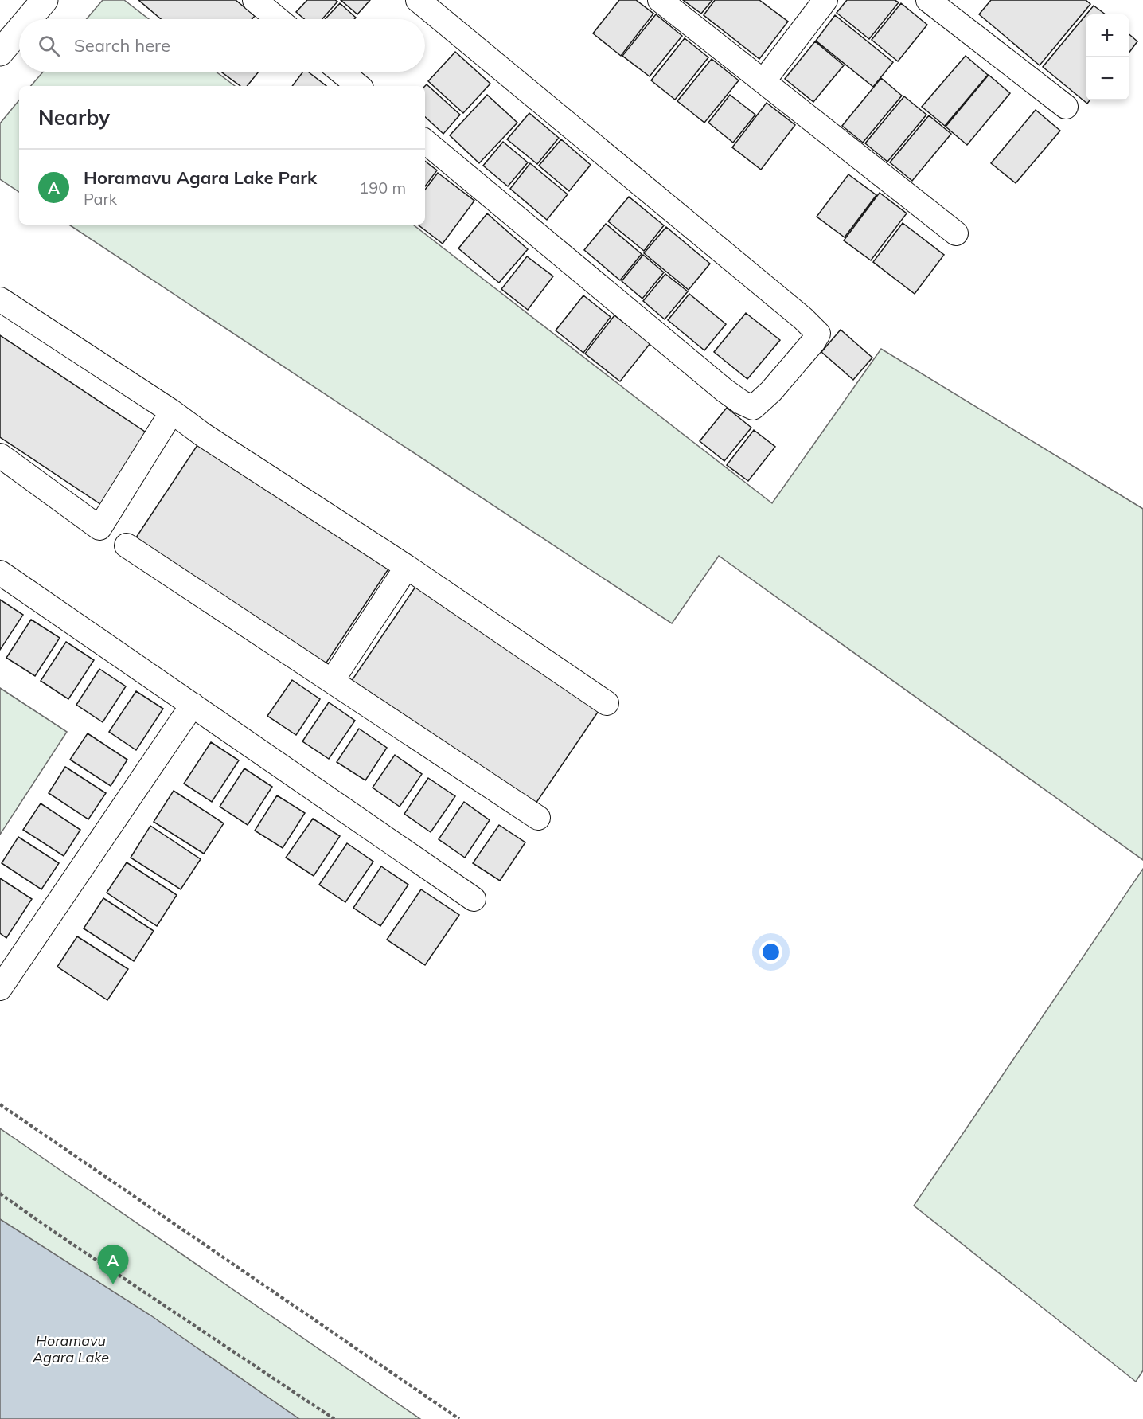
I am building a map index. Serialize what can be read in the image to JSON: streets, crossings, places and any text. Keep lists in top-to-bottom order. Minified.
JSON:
{"water":["Horamavu Agara Lake"],"page":{"map_buttons":["+","−"],"search":"Search here","heading":"Nearby","list":[{"mark":"A","name":"Horamavu Agara Lake Park","note":"Park","value":"190 m"}],"pins":"A"}}
